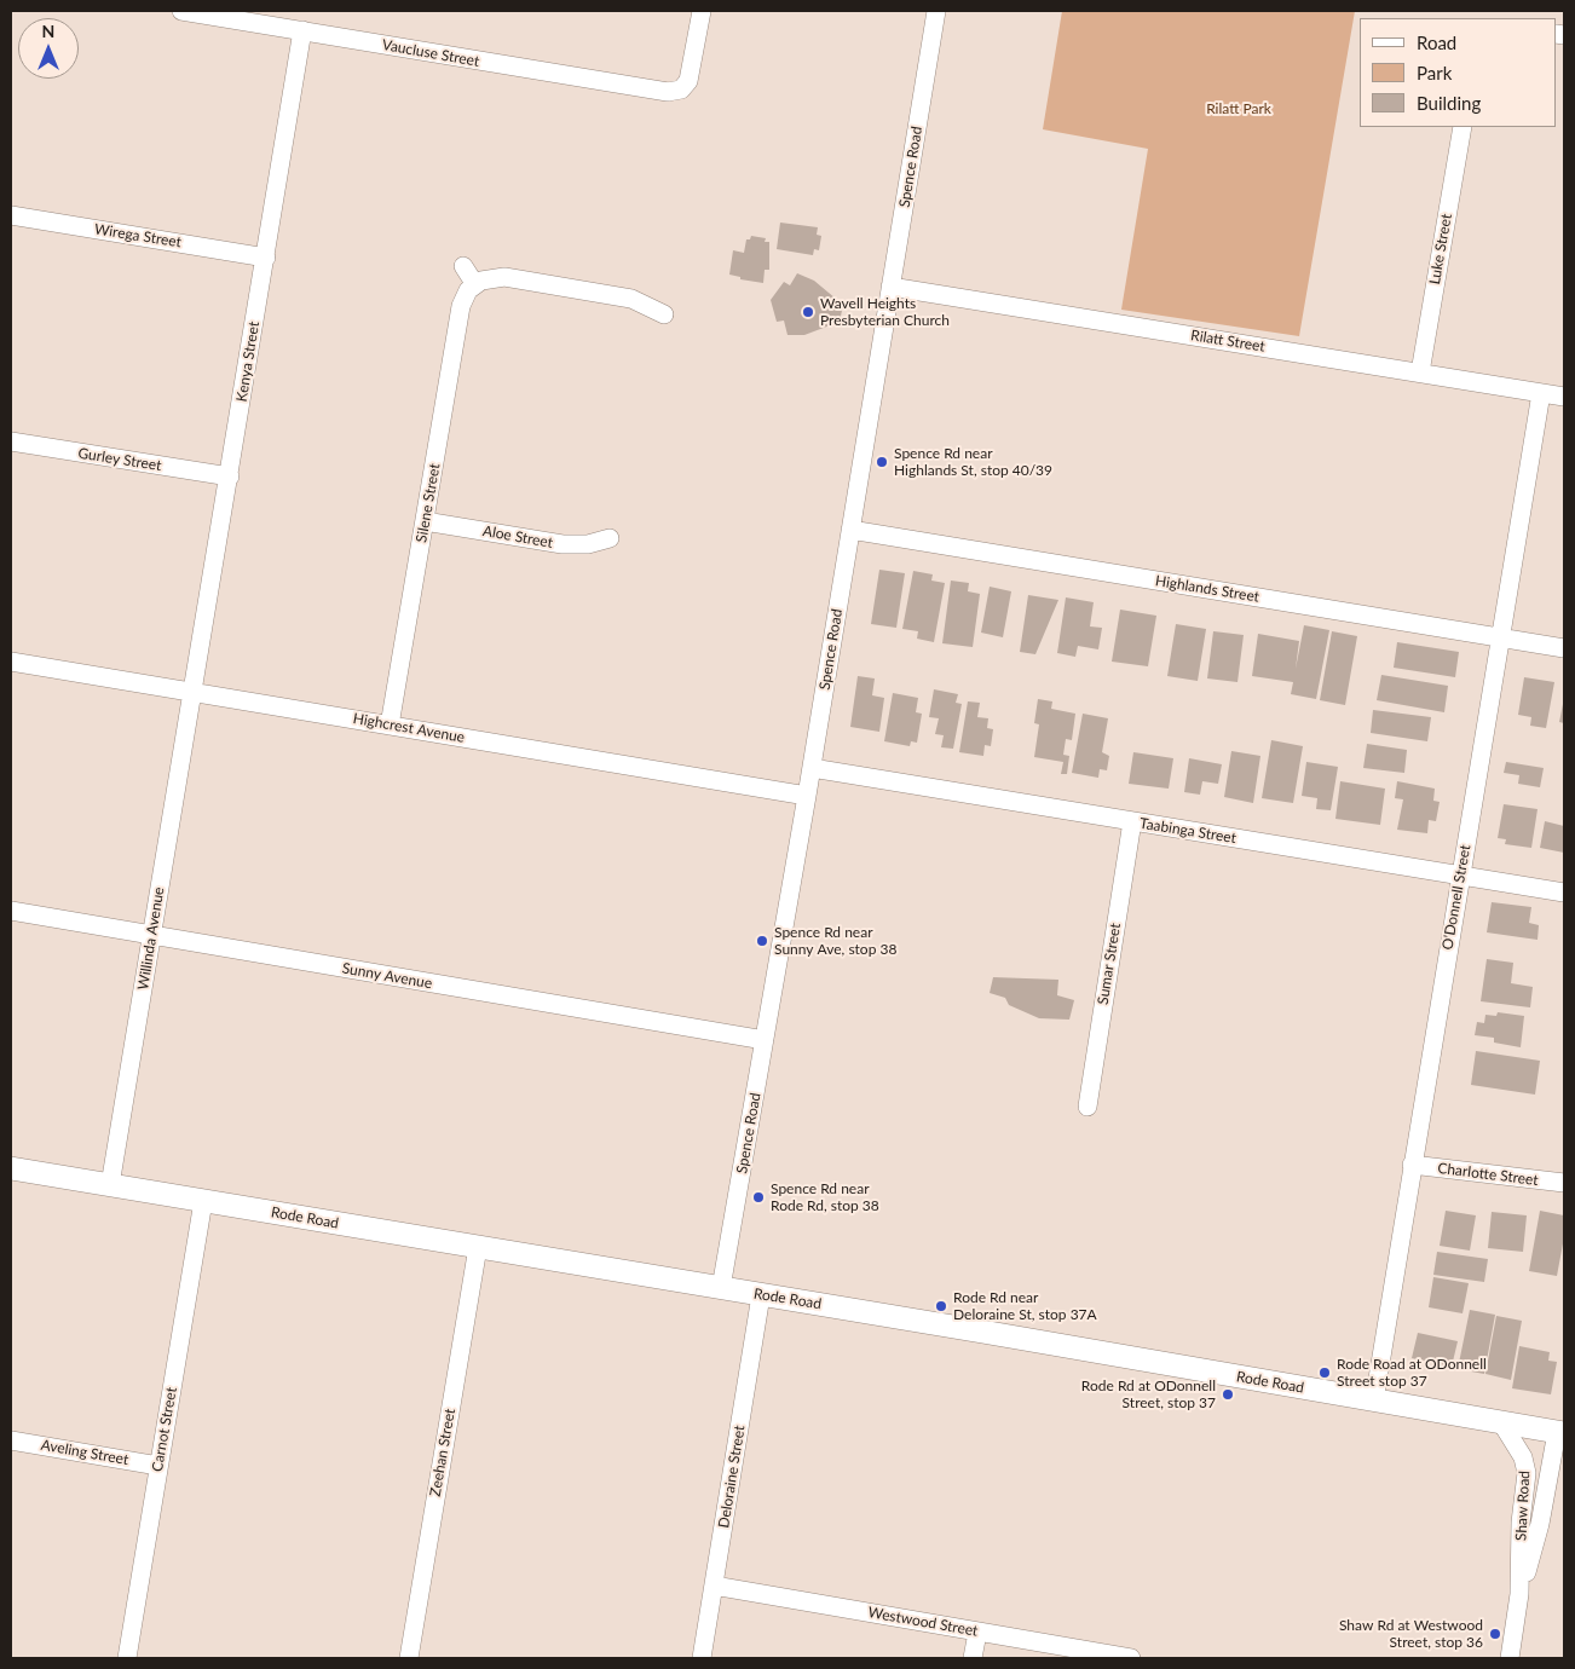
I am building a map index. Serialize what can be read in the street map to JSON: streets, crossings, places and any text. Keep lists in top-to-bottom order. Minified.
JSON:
{"streets":{"main road":["Rode Road"],"street":["Vaucluse Street","Spence Road","Wirega Street","Luke Street","Rilatt Street","Kenya Street","Gurley Street","Silene Street","Aloe Street","Highlands Street","Highcrest Avenue","Taabinga Street","O'Donnell Street","Willinda Avenue","Sumar Street","Sunny Avenue","Charlotte Street","Carnot Street","Aveling Street","Zeehan Street","Deloraine Street","Shaw Road","Westwood Street"]},"crossings":[["Vaucluse Street","Kenya Street"],["Spence Road","Rilatt Street"],["Spence Road","Highlands Street"],["Spence Road","Highcrest Avenue"],["Spence Road","Taabinga Street"],["Spence Road","Sunny Avenue"],["Spence Road","Rode Road"],["Wirega Street","Kenya Street"],["Luke Street","Rilatt Street"],["Rilatt Street","O'Donnell Street"],["Kenya Street","Gurley Street"],["Kenya Street","Highcrest Avenue"],["Kenya Street","Willinda Avenue"],["Silene Street","Aloe Street"],["Silene Street","Highcrest Avenue"],["Highlands Street","O'Donnell Street"],["Highcrest Avenue","Willinda Avenue"],["Taabinga Street","O'Donnell Street"],["Taabinga Street","Sumar Street"],["O'Donnell Street","Charlotte Street"],["O'Donnell Street","Rode Road"],["Willinda Avenue","Sunny Avenue"],["Willinda Avenue","Rode Road"],["Rode Road","Carnot Street"],["Rode Road","Zeehan Street"],["Rode Road","Deloraine Street"],["Rode Road","Shaw Road"],["Carnot Street","Aveling Street"],["Deloraine Street","Westwood Street"]],"parks":["Rilatt Park"],"places":["Wavell Heights Presbyterian Church","Spence Rd near Highlands St, stop 40/39","Spence Rd near Sunny Ave, stop 38","Spence Rd near Rode Rd, stop 38","Rode Rd near Deloraine St, stop 37A","Rode Road at ODonnell Street stop 37","Rode Rd at ODonnell Street, stop 37","Shaw Rd at Westwood Street, stop 36"],"legend":["Road","Park","Building"],"north":"top"}
